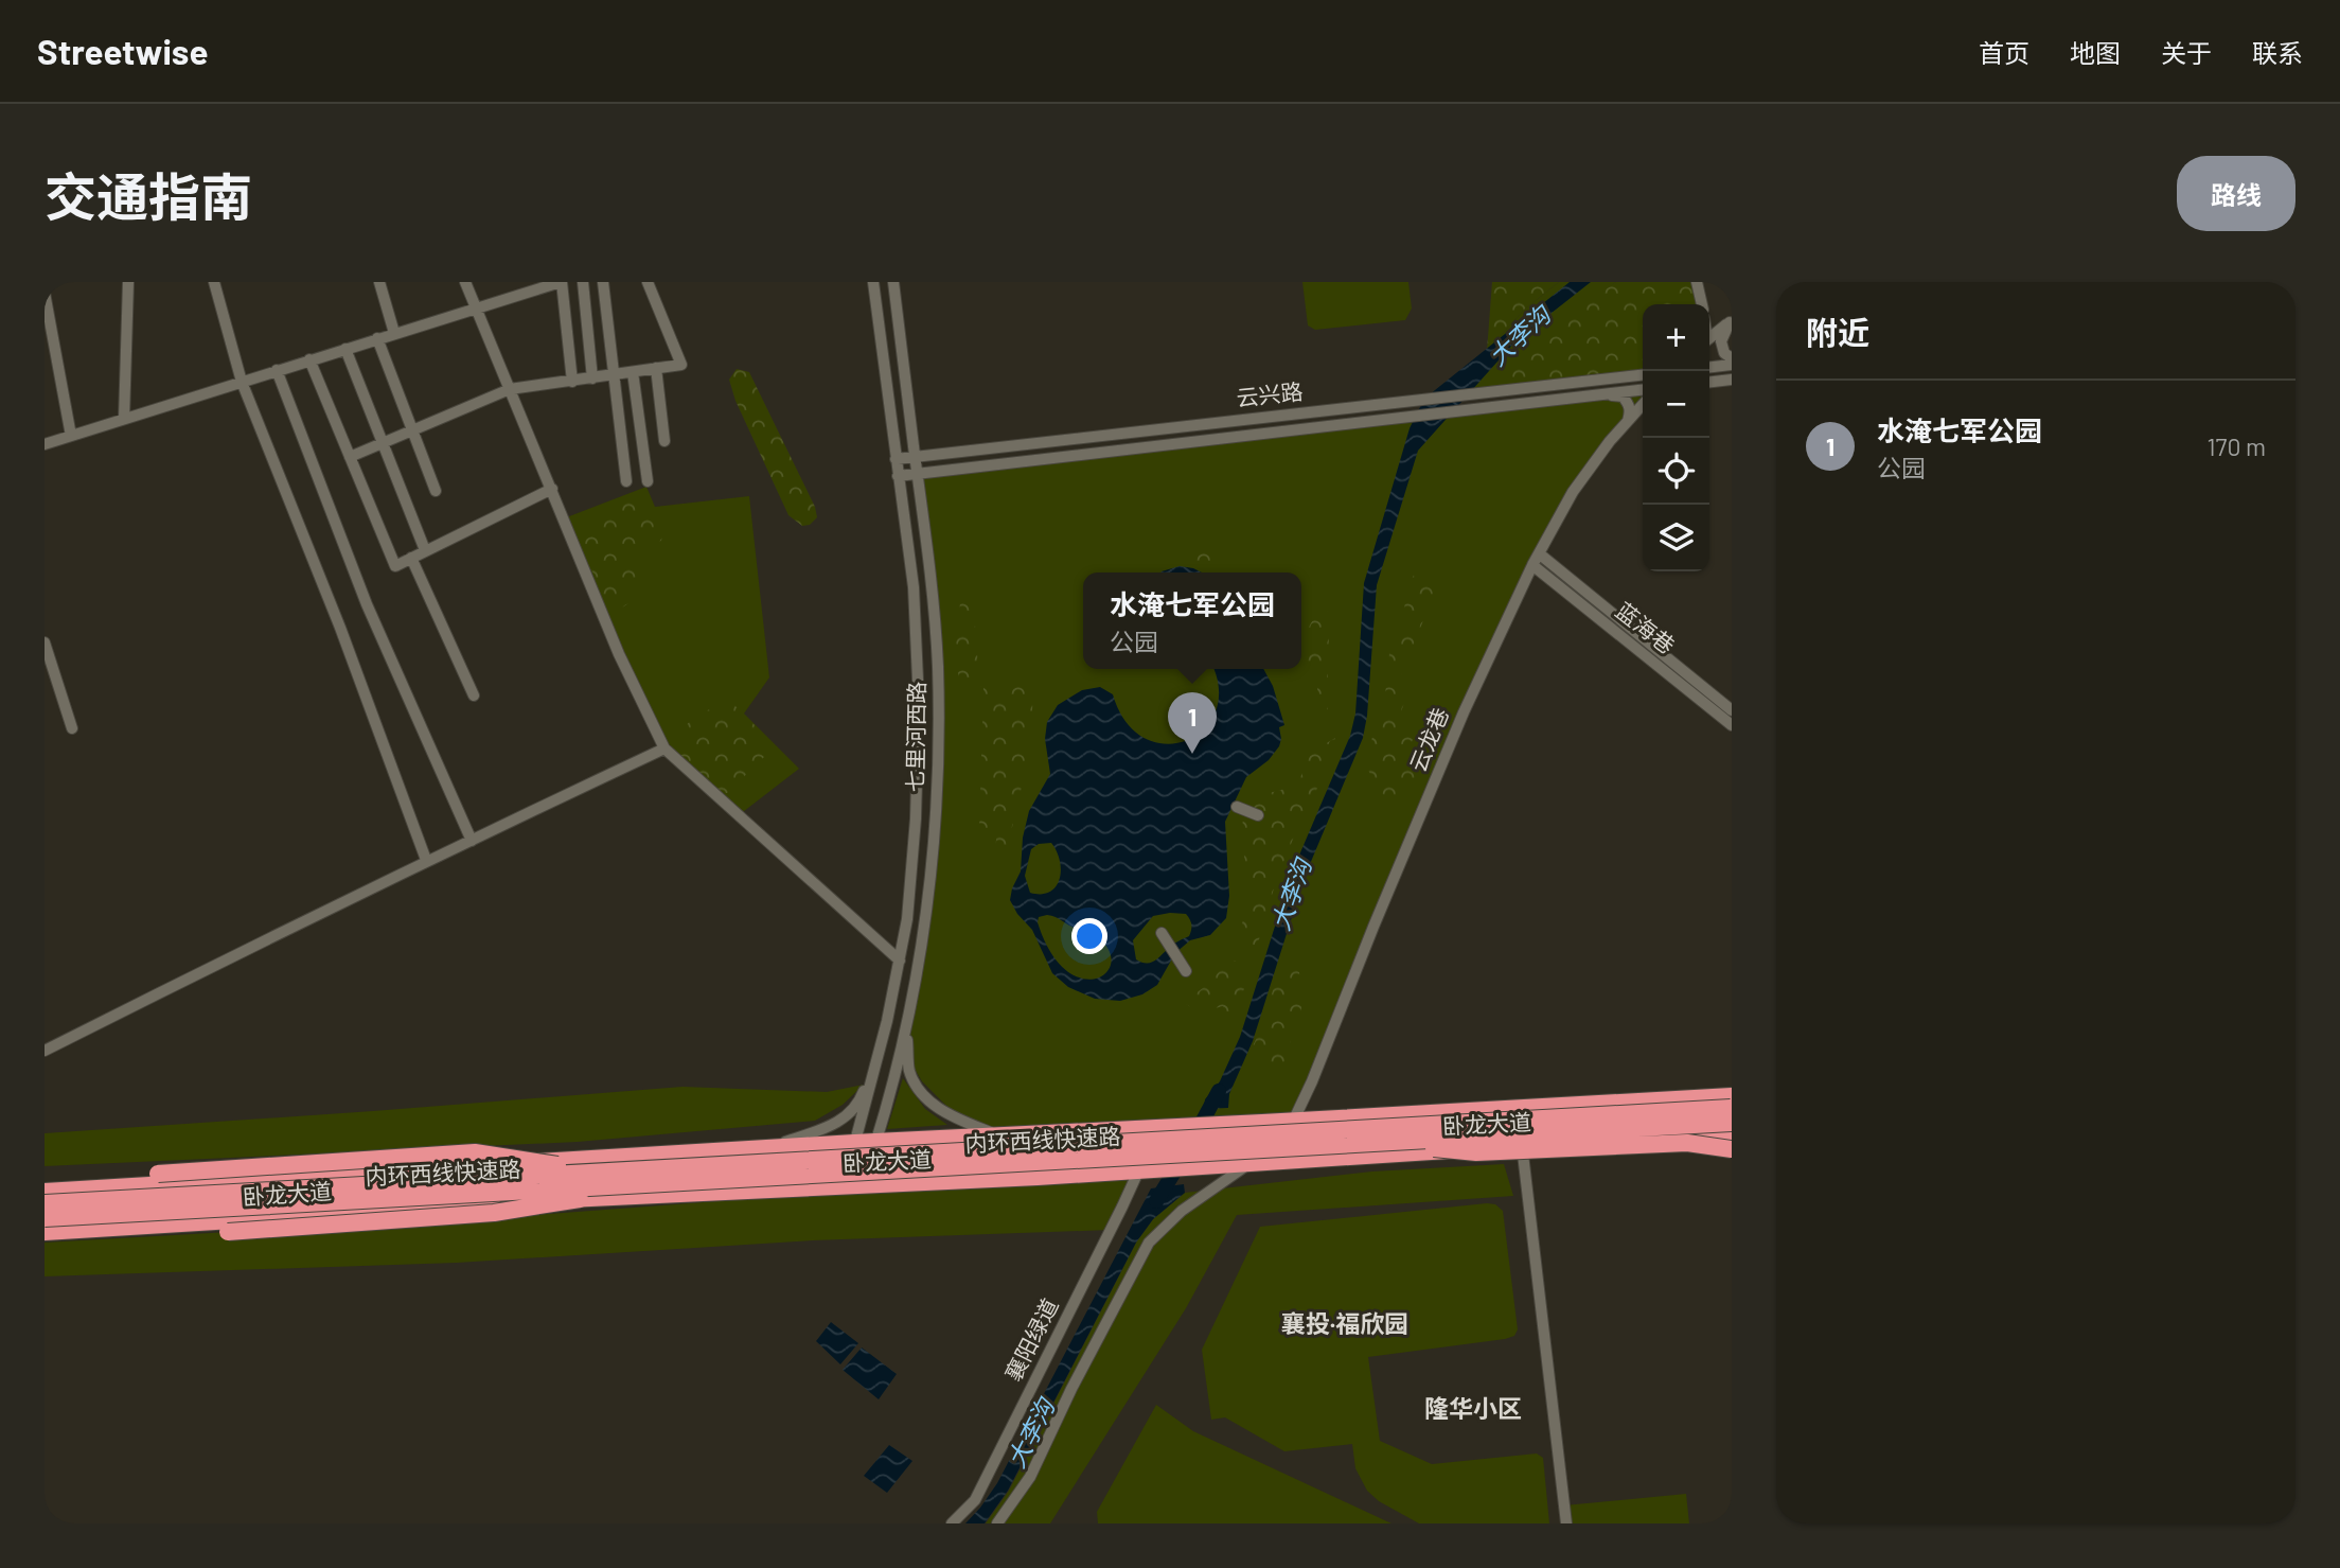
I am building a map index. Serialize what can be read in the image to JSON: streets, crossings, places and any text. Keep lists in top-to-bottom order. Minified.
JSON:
{"streets":{"highway":["卧龙大道","内环西线快速路"],"street":["云兴路","蓝海巷","七里河西路","云龙巷","襄阳绿道"]},"crossings":[["云兴路","七里河西路"],["蓝海巷","云龙巷"],["七里河西路","卧龙大道"],["云龙巷","卧龙大道"],["卧龙大道","襄阳绿道"]],"districts":["襄投·福欣园","隆华小区"],"water":["大李沟"],"page":{"header":"Streetwise","nav":["首页","地图","关于","联系"],"title":"交通指南","buttons":"路线","heading":"附近","map_buttons":["+","−"],"list":[{"mark":"1","name":"水淹七军公园","note":"公园","value":"170 m"}],"popup":["水淹七军公园","公园"],"pins":"1"}}
